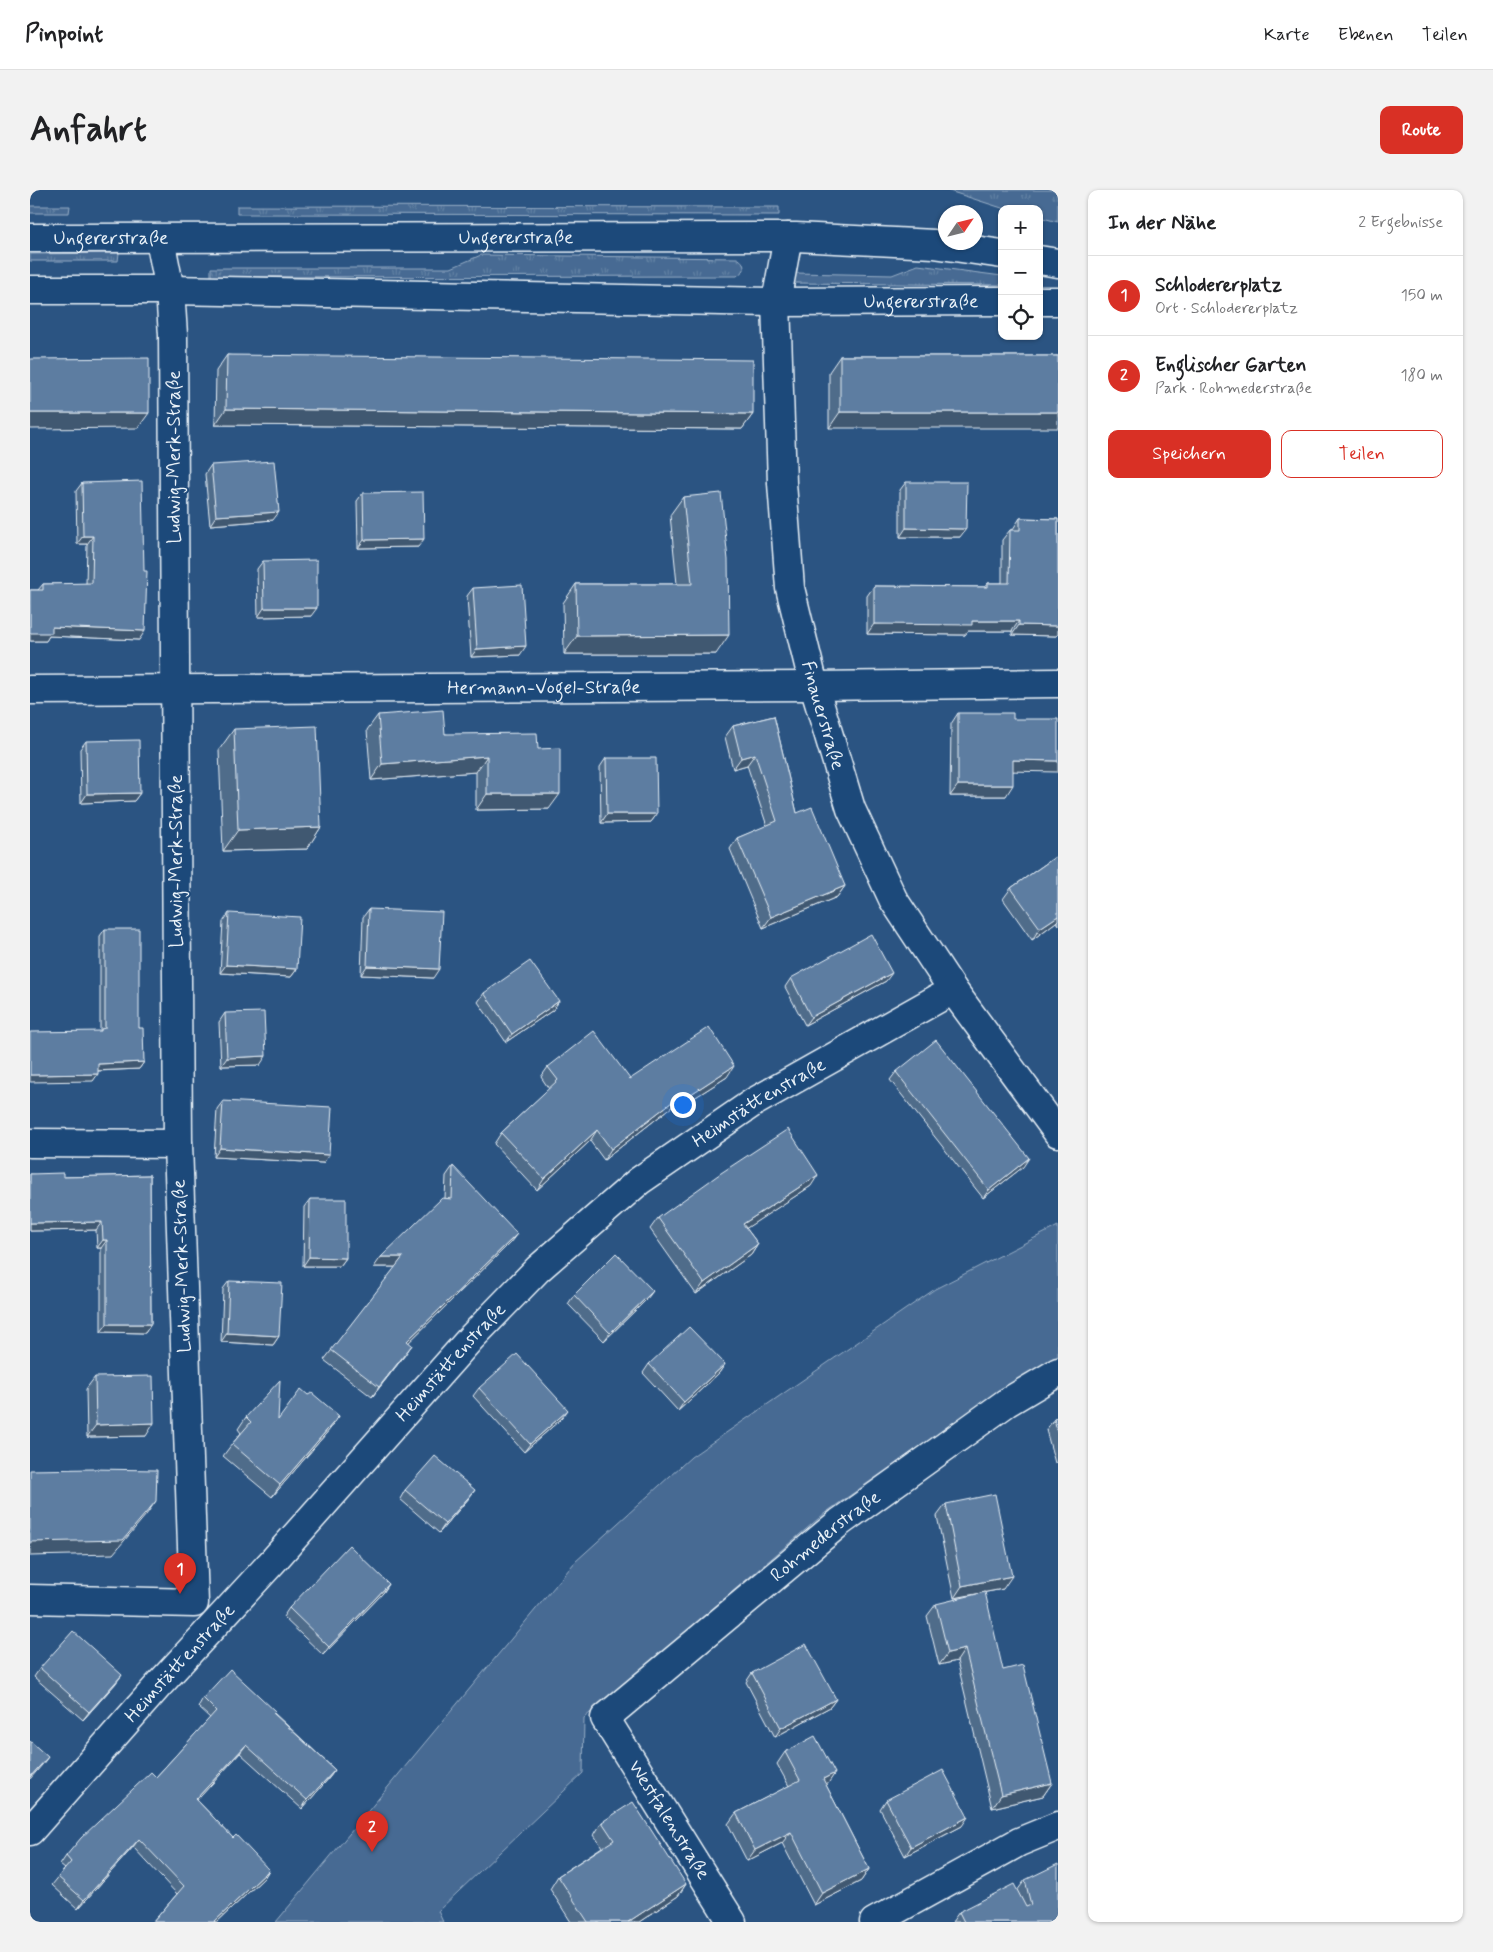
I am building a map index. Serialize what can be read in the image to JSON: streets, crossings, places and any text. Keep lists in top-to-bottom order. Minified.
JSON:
{"streets":{"street":["Ungererstraße","Ludwig-Merk-Straße","Hermann-Vogel-Straße","Finauerstraße","Heimstättenstraße","Rohmederstraße","Westfalenstraße"]},"crossings":[["Ungererstraße","Ludwig-Merk-Straße"],["Ungererstraße","Finauerstraße"],["Ludwig-Merk-Straße","Hermann-Vogel-Straße"],["Hermann-Vogel-Straße","Finauerstraße"],["Finauerstraße","Heimstättenstraße"],["Rohmederstraße","Westfalenstraße"]],"north":"top right","page":{"header":"Pinpoint","nav":["Karte","Ebenen","Teilen"],"buttons":["Route",["Speichern","Teilen"]],"title":"Anfahrt","heading":["In der Nähe","2 Ergebnisse"],"map_buttons":["+","−"],"list":[{"mark":"1","name":"Schlodererplatz","note":"Ort · Schlodererplatz","value":"150 m"},{"mark":"2","name":"Englischer Garten","note":"Park · Rohmederstraße","value":"180 m"}],"pins":["1","2"]}}
